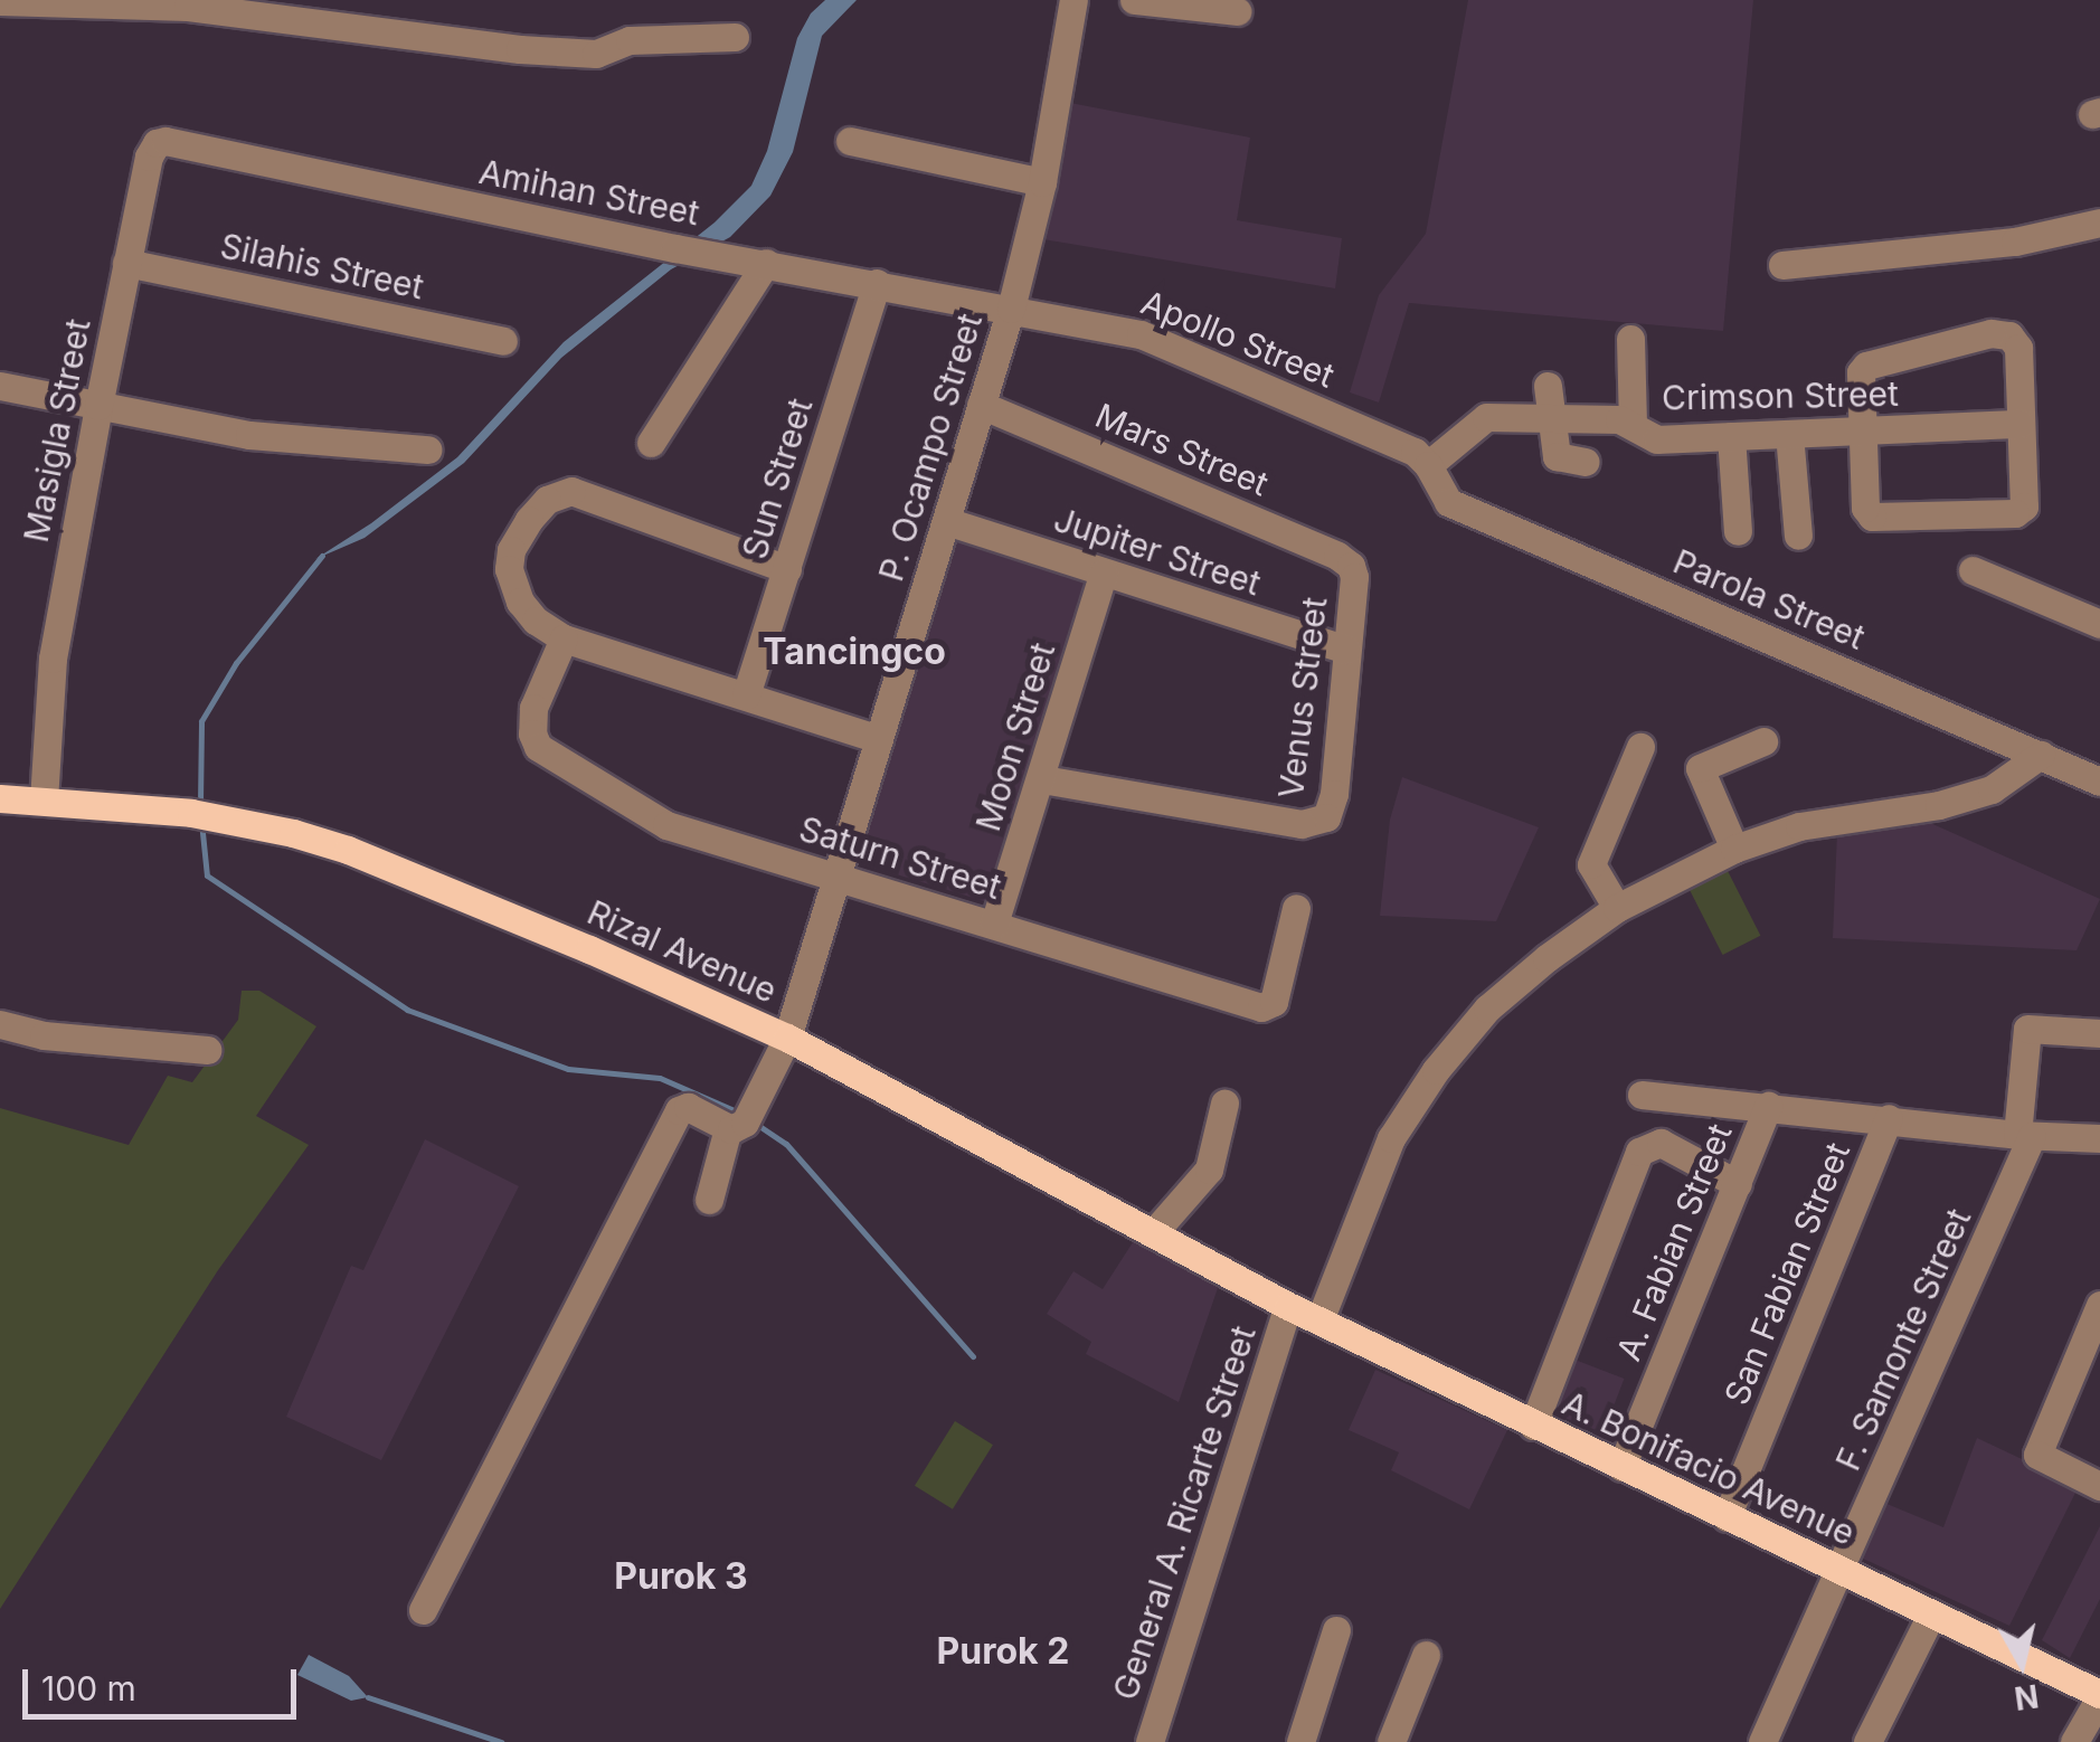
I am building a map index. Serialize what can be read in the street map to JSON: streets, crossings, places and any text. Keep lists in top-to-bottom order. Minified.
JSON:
{"streets":{"main road":["Rizal Avenue","A. Bonifacio Avenue"],"street":["Amihan Street","Silahis Street","Apollo Street","Crimson Street","Masigla Street","P. Ocampo Street","Mars Street","Sun Street","Jupiter Street","Parola Street","Venus Street","Moon Street","Saturn Street","A. Fabian Street","San Fabian Street","F. Samonte Street","General A. Ricarte Street"]},"crossings":[["Amihan Street","Apollo Street"],["Amihan Street","Masigla Street"],["Amihan Street","P. Ocampo Street"],["Amihan Street","Sun Street"],["Silahis Street","Masigla Street"],["Apollo Street","Crimson Street"],["Apollo Street","P. Ocampo Street"],["Apollo Street","Parola Street"],["Crimson Street","Parola Street"],["Masigla Street","Rizal Avenue"],["P. Ocampo Street","Mars Street"],["P. Ocampo Street","Jupiter Street"],["P. Ocampo Street","Saturn Street"],["P. Ocampo Street","Rizal Avenue"],["Mars Street","Venus Street"],["Jupiter Street","Venus Street"],["Jupiter Street","Moon Street"],["Venus Street","Moon Street"],["Moon Street","Saturn Street"],["Rizal Avenue","A. Bonifacio Avenue"],["Rizal Avenue","General A. Ricarte Street"],["A. Fabian Street","San Fabian Street"],["A. Fabian Street","A. Bonifacio Avenue"],["San Fabian Street","F. Samonte Street"],["San Fabian Street","A. Bonifacio Avenue"],["F. Samonte Street","A. Bonifacio Avenue"],["A. Bonifacio Avenue","General A. Ricarte Street"]],"districts":["Tancingco","Purok 3","Purok 2"],"scale_bar":"100 m","north":"bottom"}
